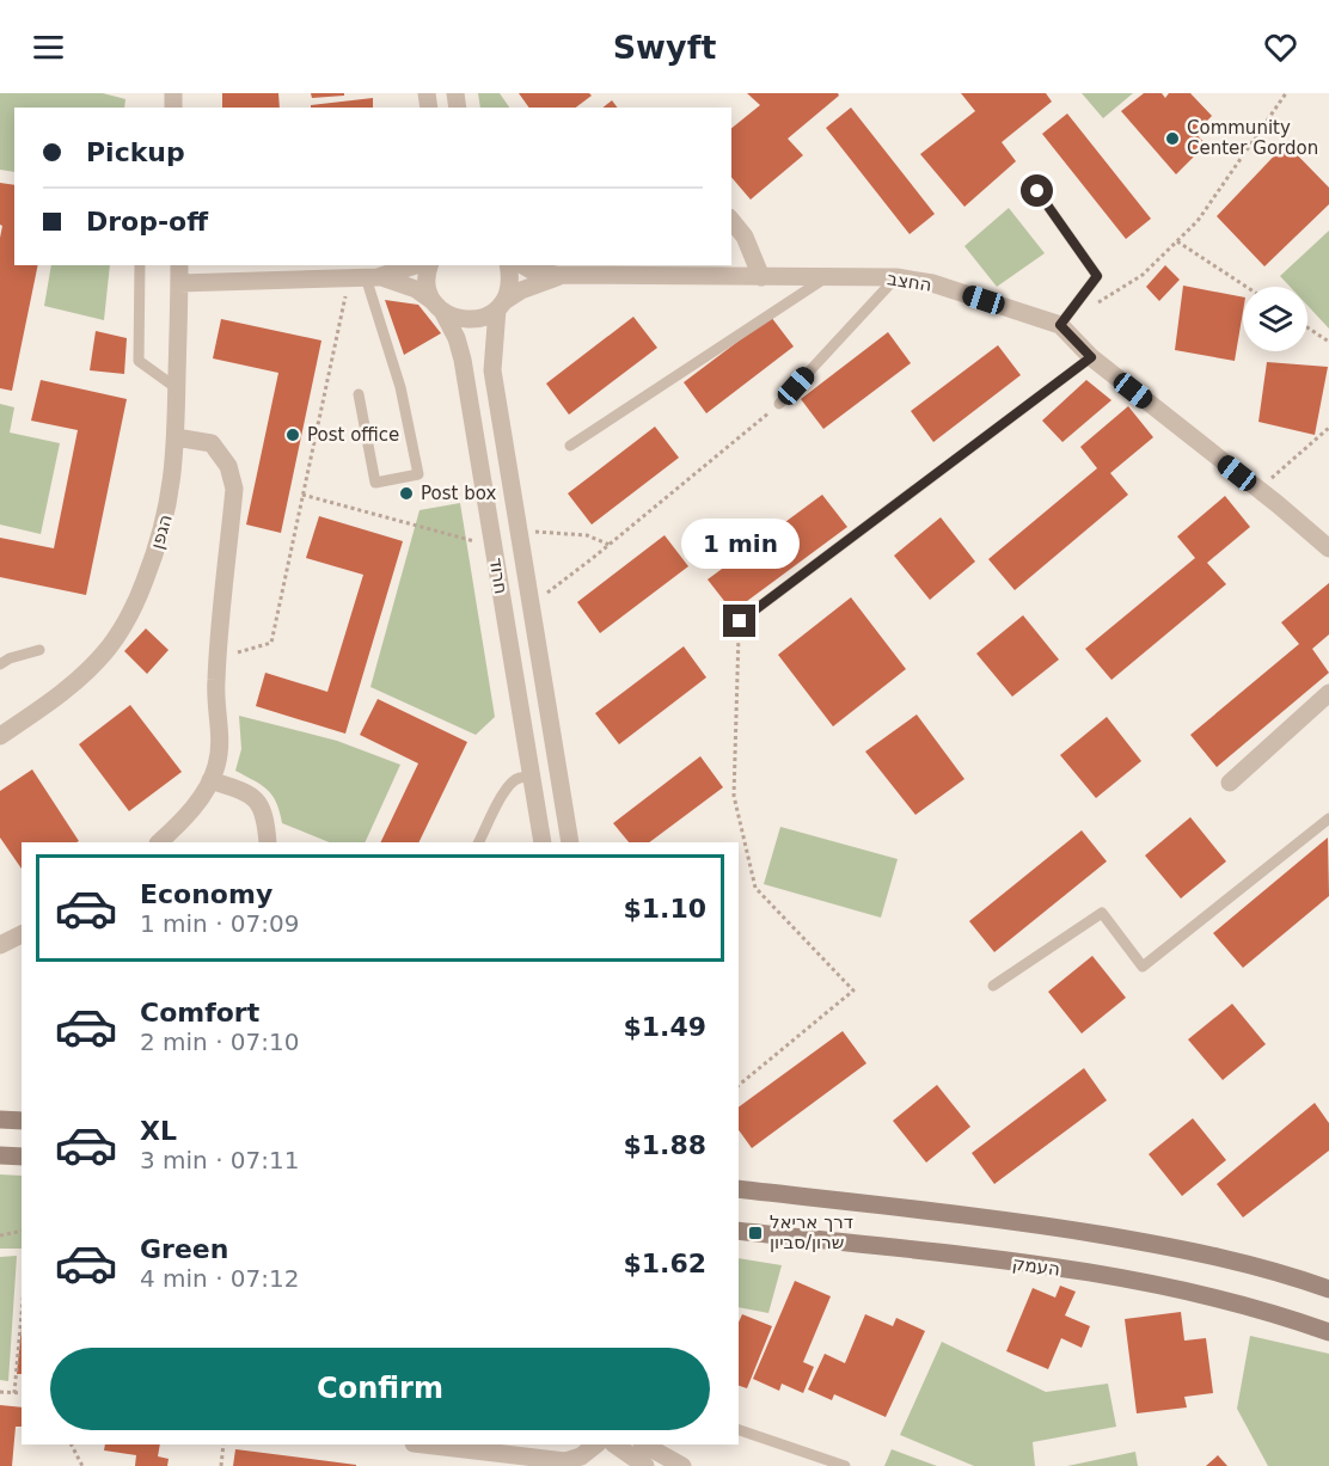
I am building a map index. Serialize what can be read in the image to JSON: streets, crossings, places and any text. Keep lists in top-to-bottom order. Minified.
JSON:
{"streets":{"main road":["העמק"],"street":["החצב","הגפן","חרוד"]},"crossings":[["החצב","חרוד"]],"places":{"other":["Community Center Gordon","Post office","Post box"],"transit":["דרך אריאל שרון/סביון"]},"page":{"header":"Swyft","banner":["Pickup","Drop-off"],"bubble":"1 min","list":[{"name":"Economy","note":"1 min · 07:09","value":"$1.10"},{"name":"Comfort","note":"2 min · 07:10","value":"$1.49"},{"name":"XL","note":"3 min · 07:11","value":"$1.88"},{"name":"Green","note":"4 min · 07:12","value":"$1.62"}],"buttons":"Confirm"}}
